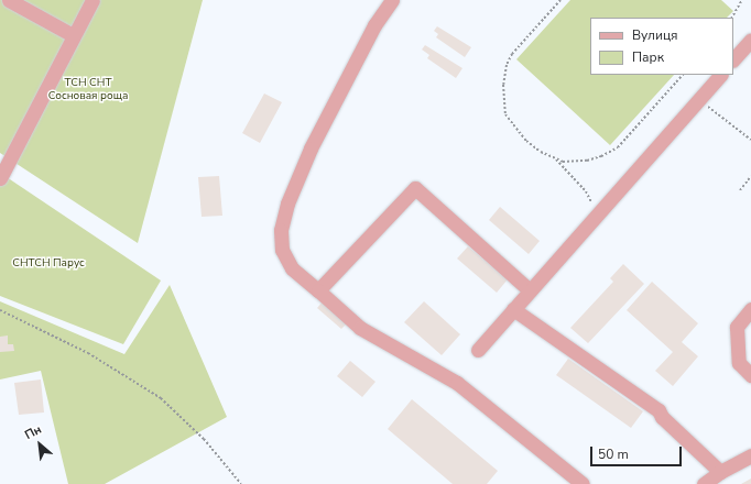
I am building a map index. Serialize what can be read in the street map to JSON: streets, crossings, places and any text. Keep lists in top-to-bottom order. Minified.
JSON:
{"parks":["ТСН СНТ Сосновая роща","СНТСН Парус"],"legend":["Вулиця","Парк"],"scale_bar":"50 m","north":"top left"}
